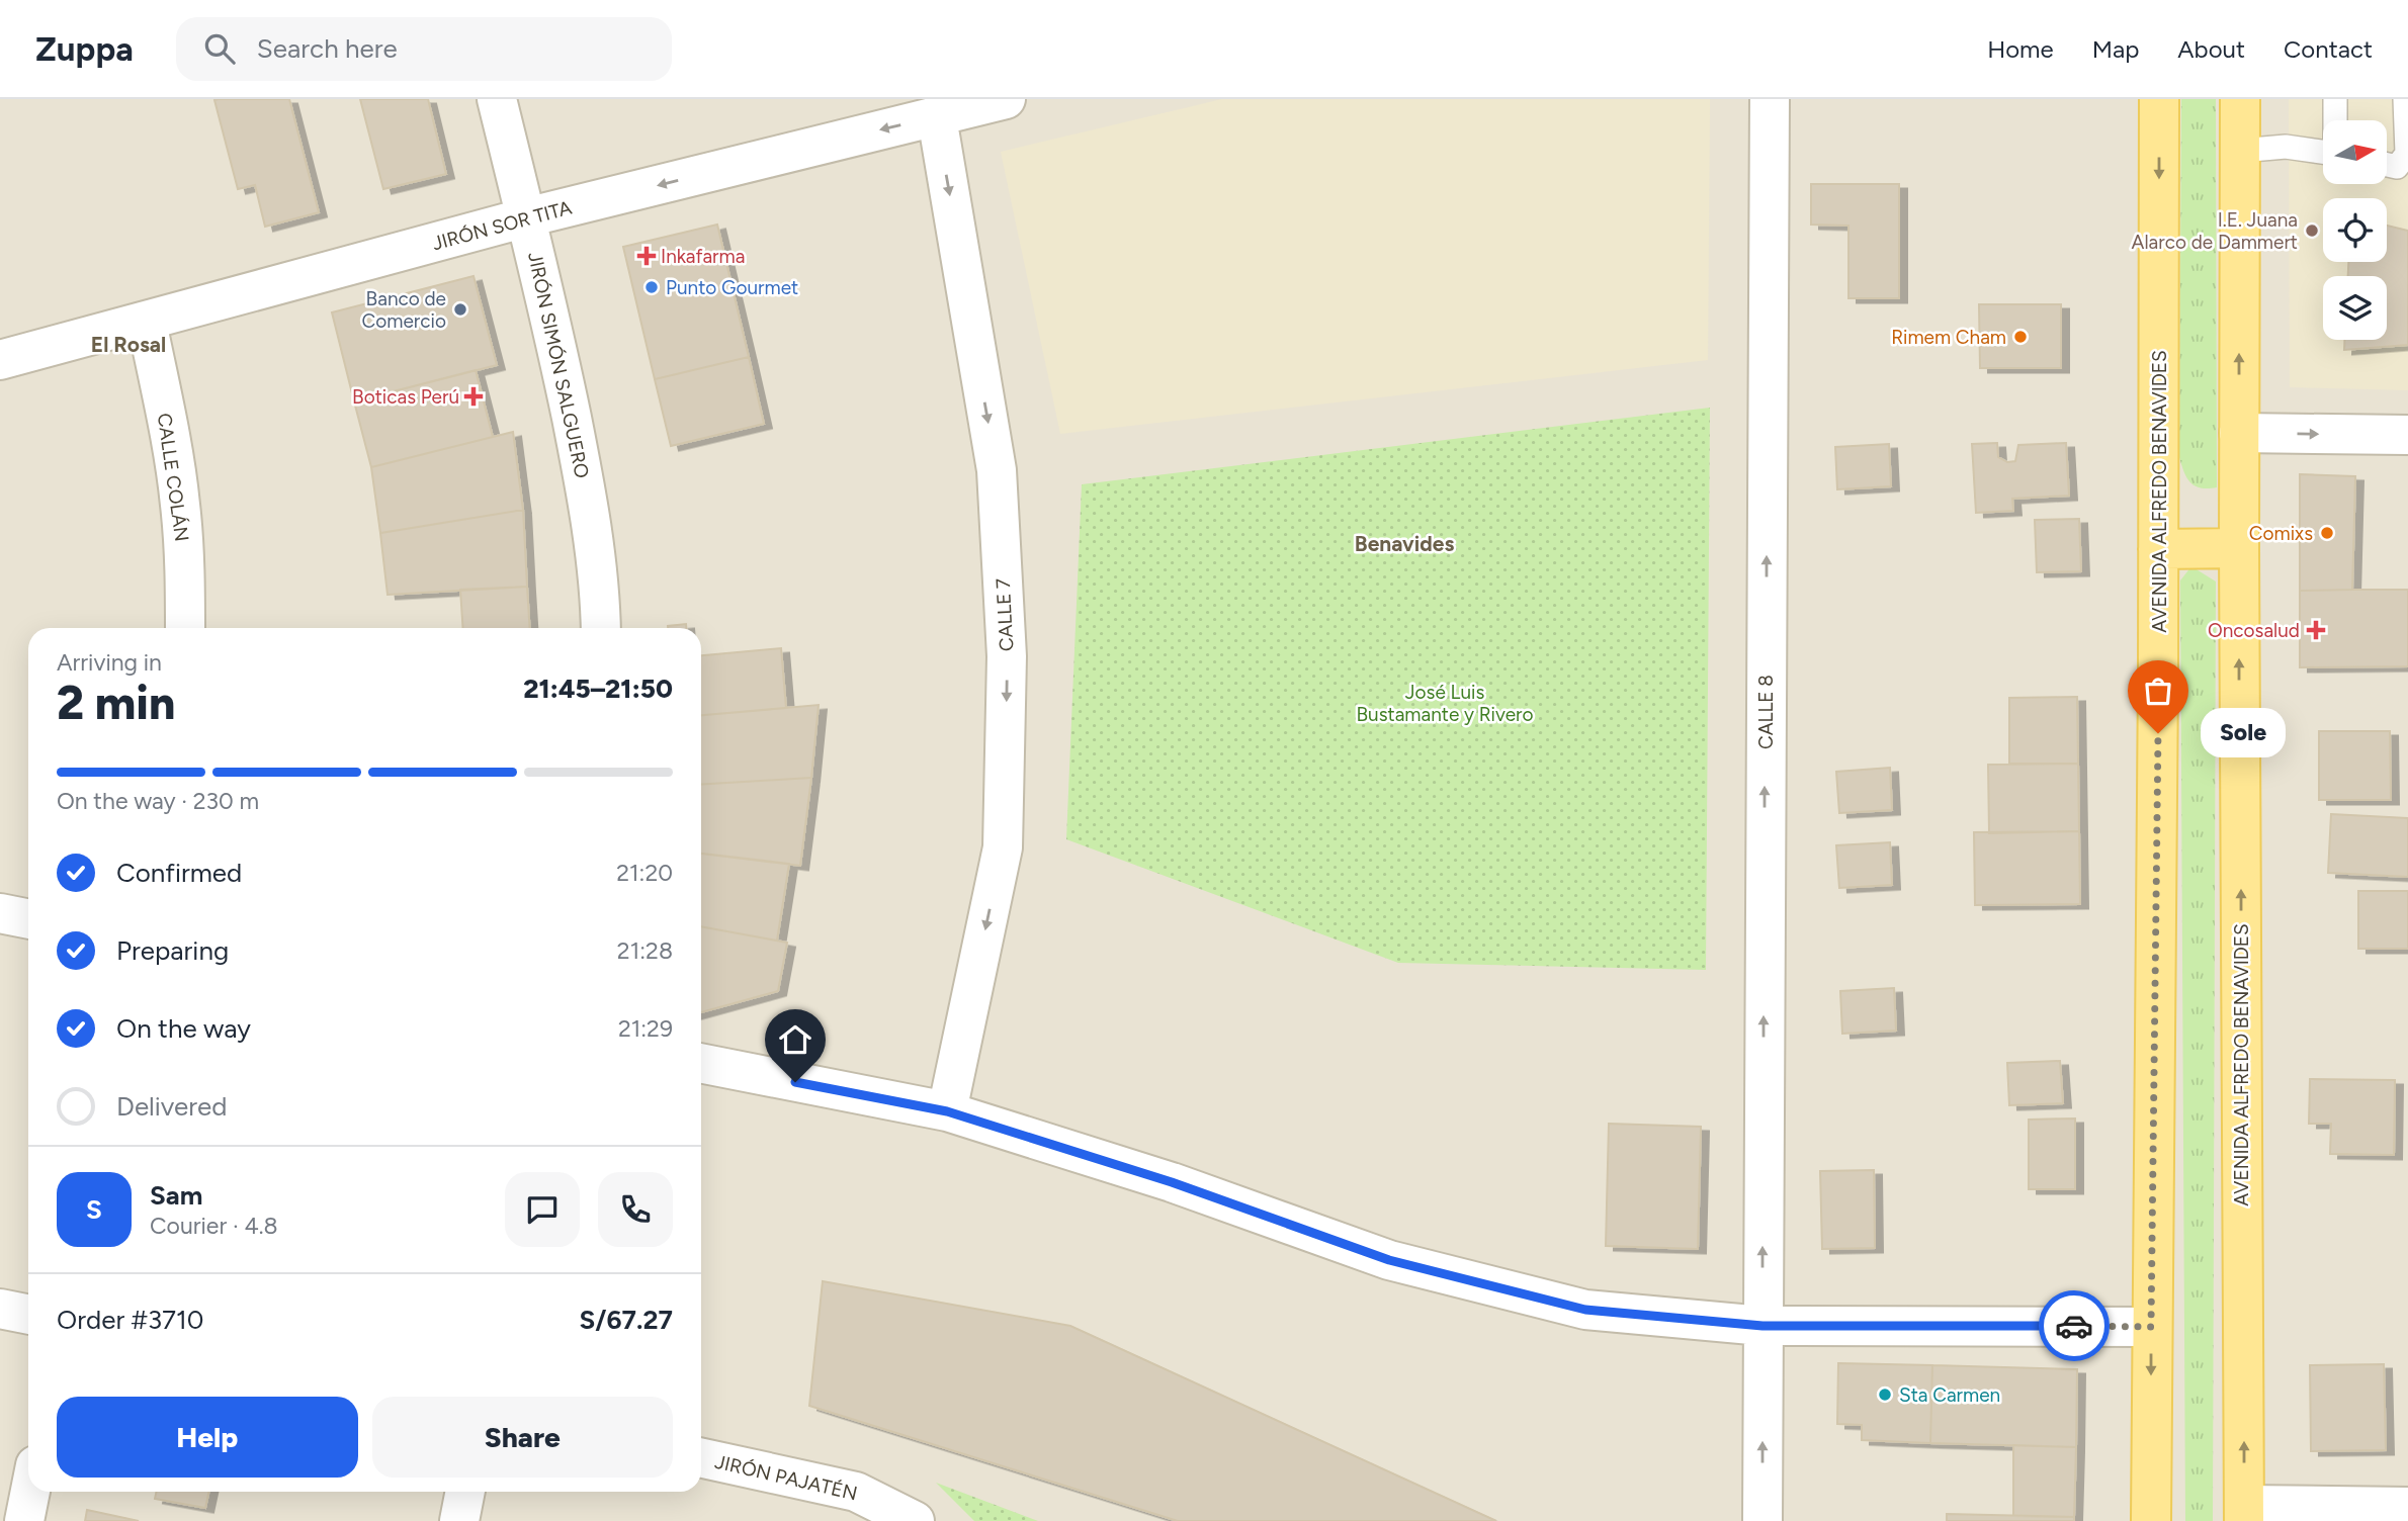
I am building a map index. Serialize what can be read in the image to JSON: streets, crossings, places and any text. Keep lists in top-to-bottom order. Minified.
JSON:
{"streets":{"main road":["AVENIDA ALFREDO BENAVIDES"],"street":["JIRÓN SOR TITA","JIRÓN SIMÓN SALGUERO","CALLE COLÁN","CALLE 7","CALLE 8","JIRÓN PAJATÉN"]},"crossings":[["JIRÓN SOR TITA","JIRÓN SIMÓN SALGUERO"],["JIRÓN SOR TITA","CALLE COLÁN"],["JIRÓN SOR TITA","CALLE 7"]],"one_way":["JIRÓN SOR TITA","CALLE 7","CALLE 8"],"districts":["El Rosal","Benavides"],"parks":["José Luis Bustamante y Rivero"],"places":{"other":["I.E. Juana Alarco de Dammert","Punto Gourmet","Banco de Comercio","Rimem Cham","Comixs","Sole","Sta Carmen"],"health":["Inkafarma","Boticas Perú","Oncosalud"]},"north":"right","page":{"header":"Zuppa","search":"Search here","nav":["Home","Map","About","Contact"],"heading":["2 min","Arriving in","21:45–21:50"],"panel":["Sam","Courier · 4.8","Order #3710","S/67.27"],"bubble":"Sole","bar":"On the way · 230 m","list":[["Confirmed","21:20"],["Preparing","21:28"],["On the way","21:29"],"Delivered"],"round":"S","buttons":["Help","Share"]}}
